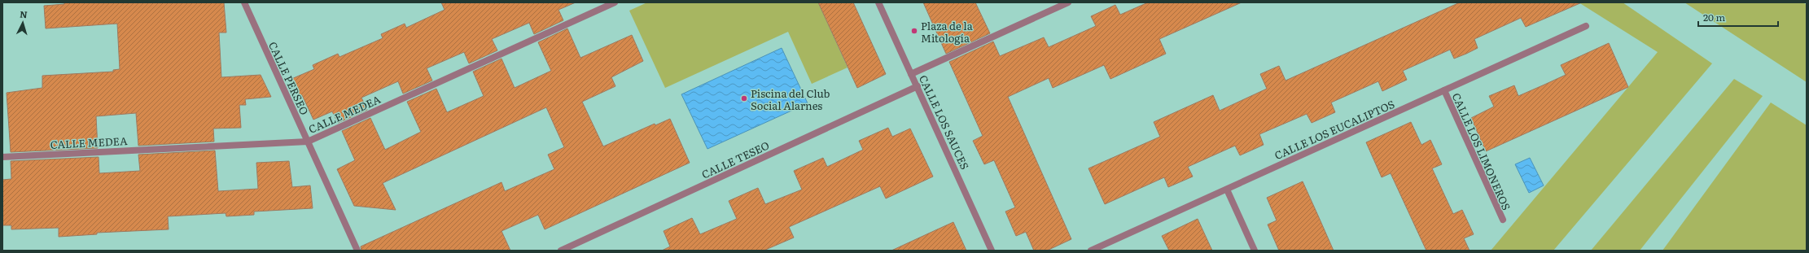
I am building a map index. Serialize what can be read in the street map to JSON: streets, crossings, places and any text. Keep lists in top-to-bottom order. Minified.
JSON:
{"streets":{"street":["CALLE PERSEO","CALLE MEDEA","CALLE LOS SAUCES","CALLE LOS EUCALIPTOS","CALLE LOS LIMONEROS","CALLE TESEO"]},"crossings":[["CALLE PERSEO","CALLE MEDEA"],["CALLE LOS SAUCES","CALLE TESEO"],["CALLE LOS EUCALIPTOS","CALLE LOS LIMONEROS"]],"places":["Plaza de la Mitología","Piscina del Club Social Alarnes"],"scale_bar":"20 m","north":"top"}
